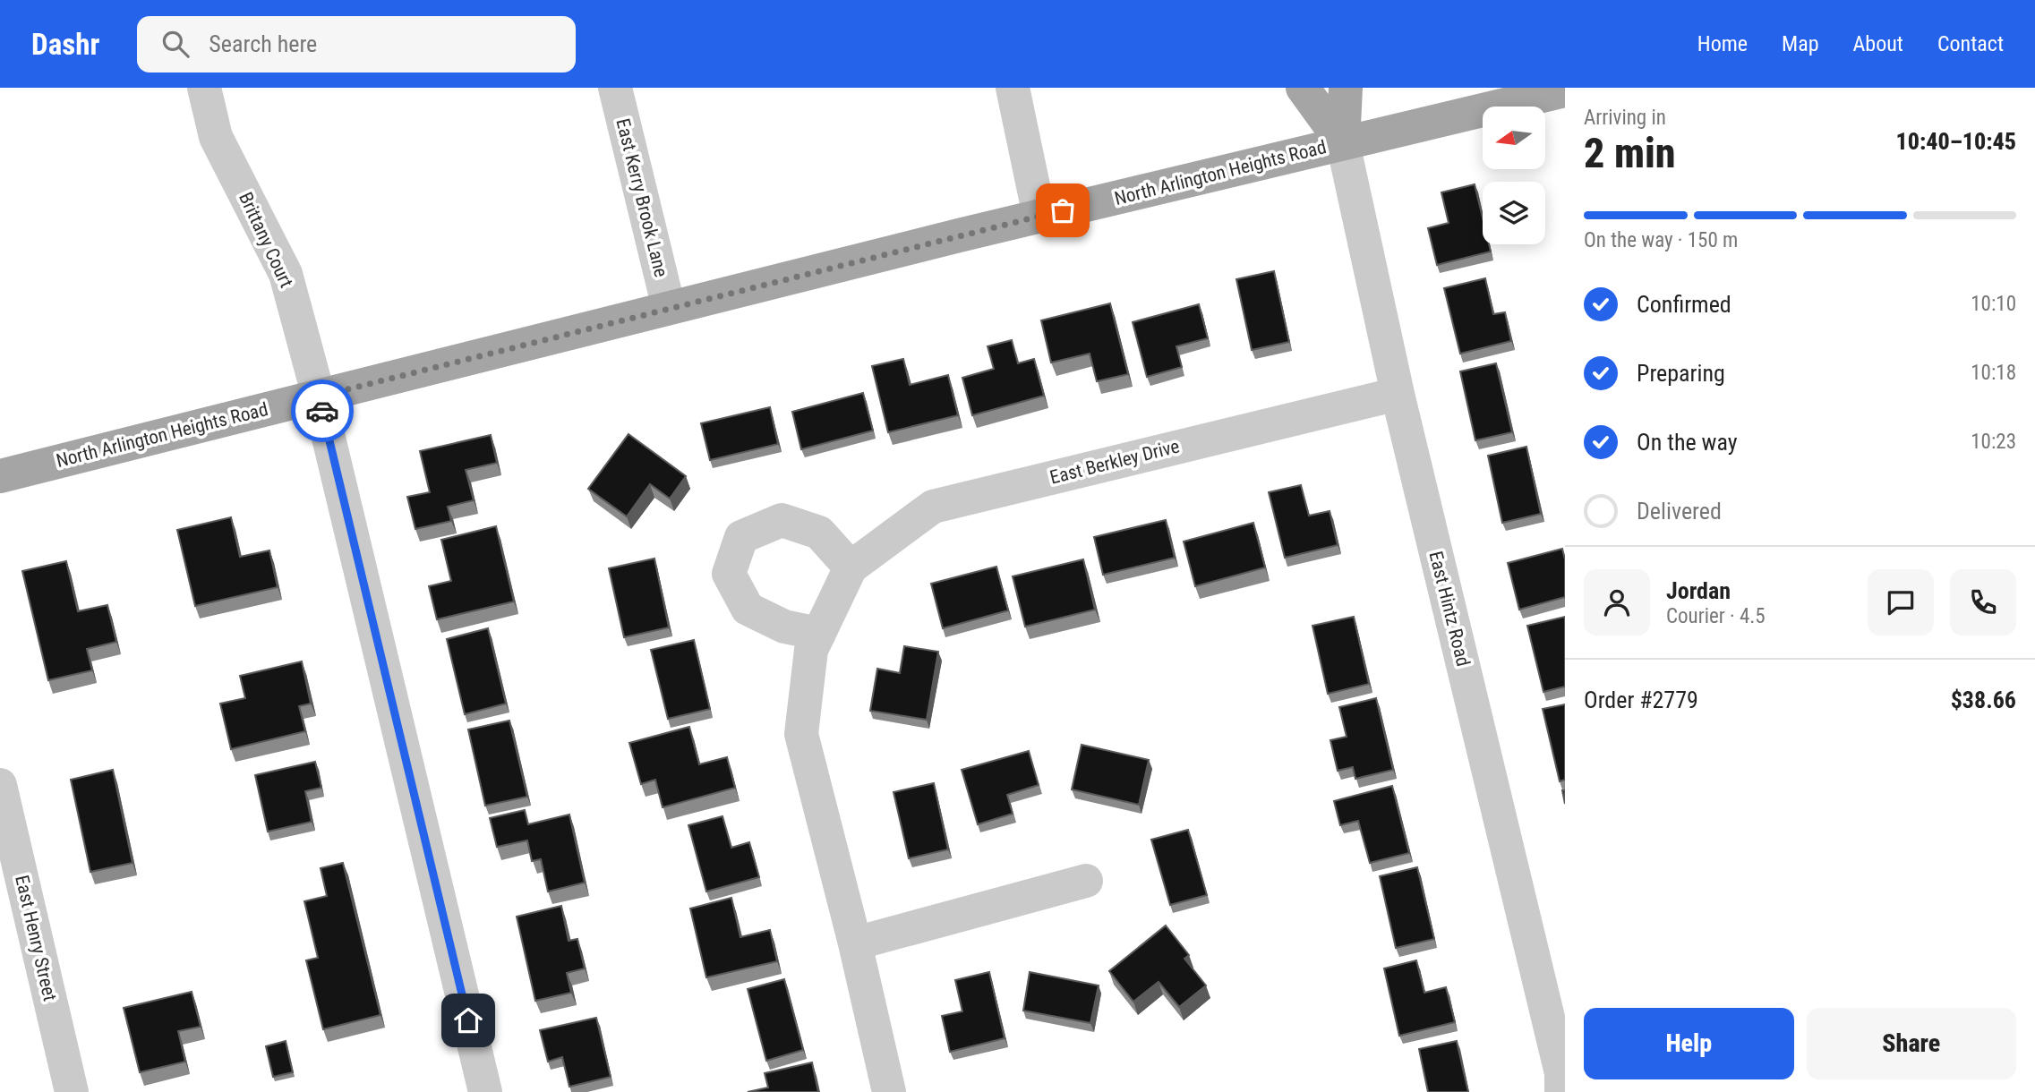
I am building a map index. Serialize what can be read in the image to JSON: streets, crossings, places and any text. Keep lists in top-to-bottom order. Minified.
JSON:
{"streets":{"main road":["North Arlington Heights Road","East Hintz Road"],"street":["East Kerry Brook Lane","Brittany Court","East Berkley Drive","East Henry Street"]},"crossings":[["North Arlington Heights Road","East Kerry Brook Lane"],["North Arlington Heights Road","Brittany Court"],["North Arlington Heights Road","East Hintz Road"],["East Berkley Drive","East Hintz Road"]],"north":"left","page":{"header":"Dashr","search":"Search here","nav":["Home","Map","About","Contact"],"heading":["2 min","Arriving in","10:40–10:45"],"panel":["Jordan","Courier · 4.5","Order #2779","$38.66"],"bar":"On the way · 150 m","list":[["Confirmed","10:10"],["Preparing","10:18"],["On the way","10:23"],"Delivered"],"buttons":["Help","Share"]}}
